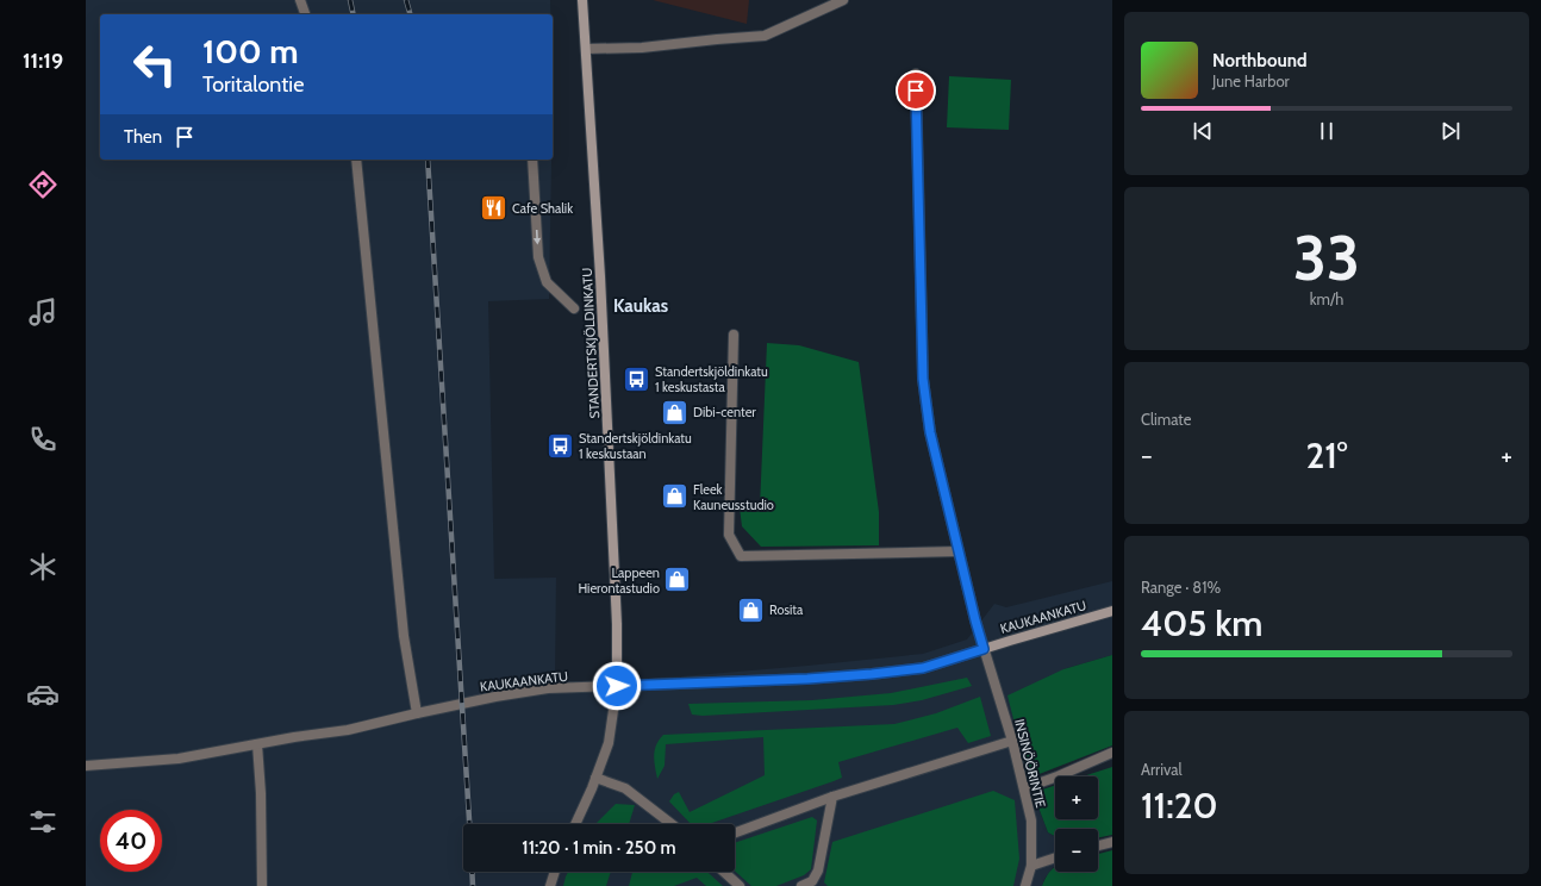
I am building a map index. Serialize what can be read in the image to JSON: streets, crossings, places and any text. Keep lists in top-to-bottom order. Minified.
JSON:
{"streets":{"street":["STANDERTSKJÖLDINKATU","KAUKAANKATU","INSINÖÖRINTIE"]},"crossings":[["STANDERTSKJÖLDINKATU","KAUKAANKATU"],["KAUKAANKATU","INSINÖÖRINTIE"]],"districts":["Kaukas"],"places":{"restaurant":["Cafe Shalik"],"bus stop":["Standertskjöldinkatu 1 keskustasta","Standertskjöldinkatu 1 keskustaan"],"shop":["Dibi-center","Fleek Kauneusstudio","Lappeen Hierontastudio","Rosita"]},"page":{"tabs":"11:19","turn":["100 m","Toritalontie"],"song":["Northbound","June Harbor"],"then":"Then","tile":[["33","km/h"],"Climate",["Range · 81%","405 km"],["Arrival","11:20"]],"heat":["−","21°","+"],"map_buttons":["+","−"],"limit":"40","trip":"11:20 · 1 min · 250 m"}}
